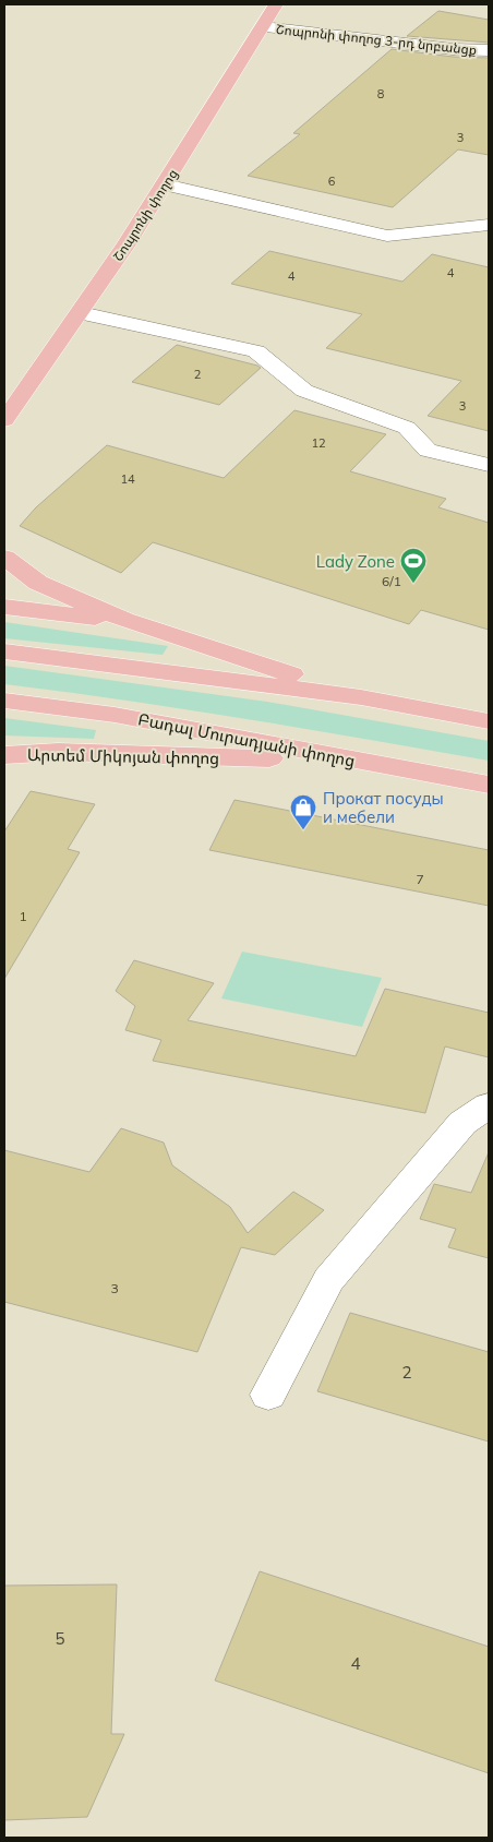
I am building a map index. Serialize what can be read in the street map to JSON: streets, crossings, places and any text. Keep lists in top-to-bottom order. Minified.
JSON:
{"streets":{"main road":["Շոպրոնի փողոց","Բադալ Մուրադյանի փողոց","Արտեմ Միկոյան փողոց"],"street":["Շոպրոնի փողոց 3-րդ նրբանցք"]},"crossings":[["Շոպրոնի փողոց 3-րդ նրբանցք","Շոպրոնի փողոց"],["Բադալ Մուրադյանի փողոց","Արտեմ Միկոյան փողոց"]],"places":{"sports":["Lady Zone"],"shop":["Прокат посуды и мебели"]},"house_numbers":["8","3","6","4","4","2","3","12","14","6/1","7","1","3","2","5","4"]}
